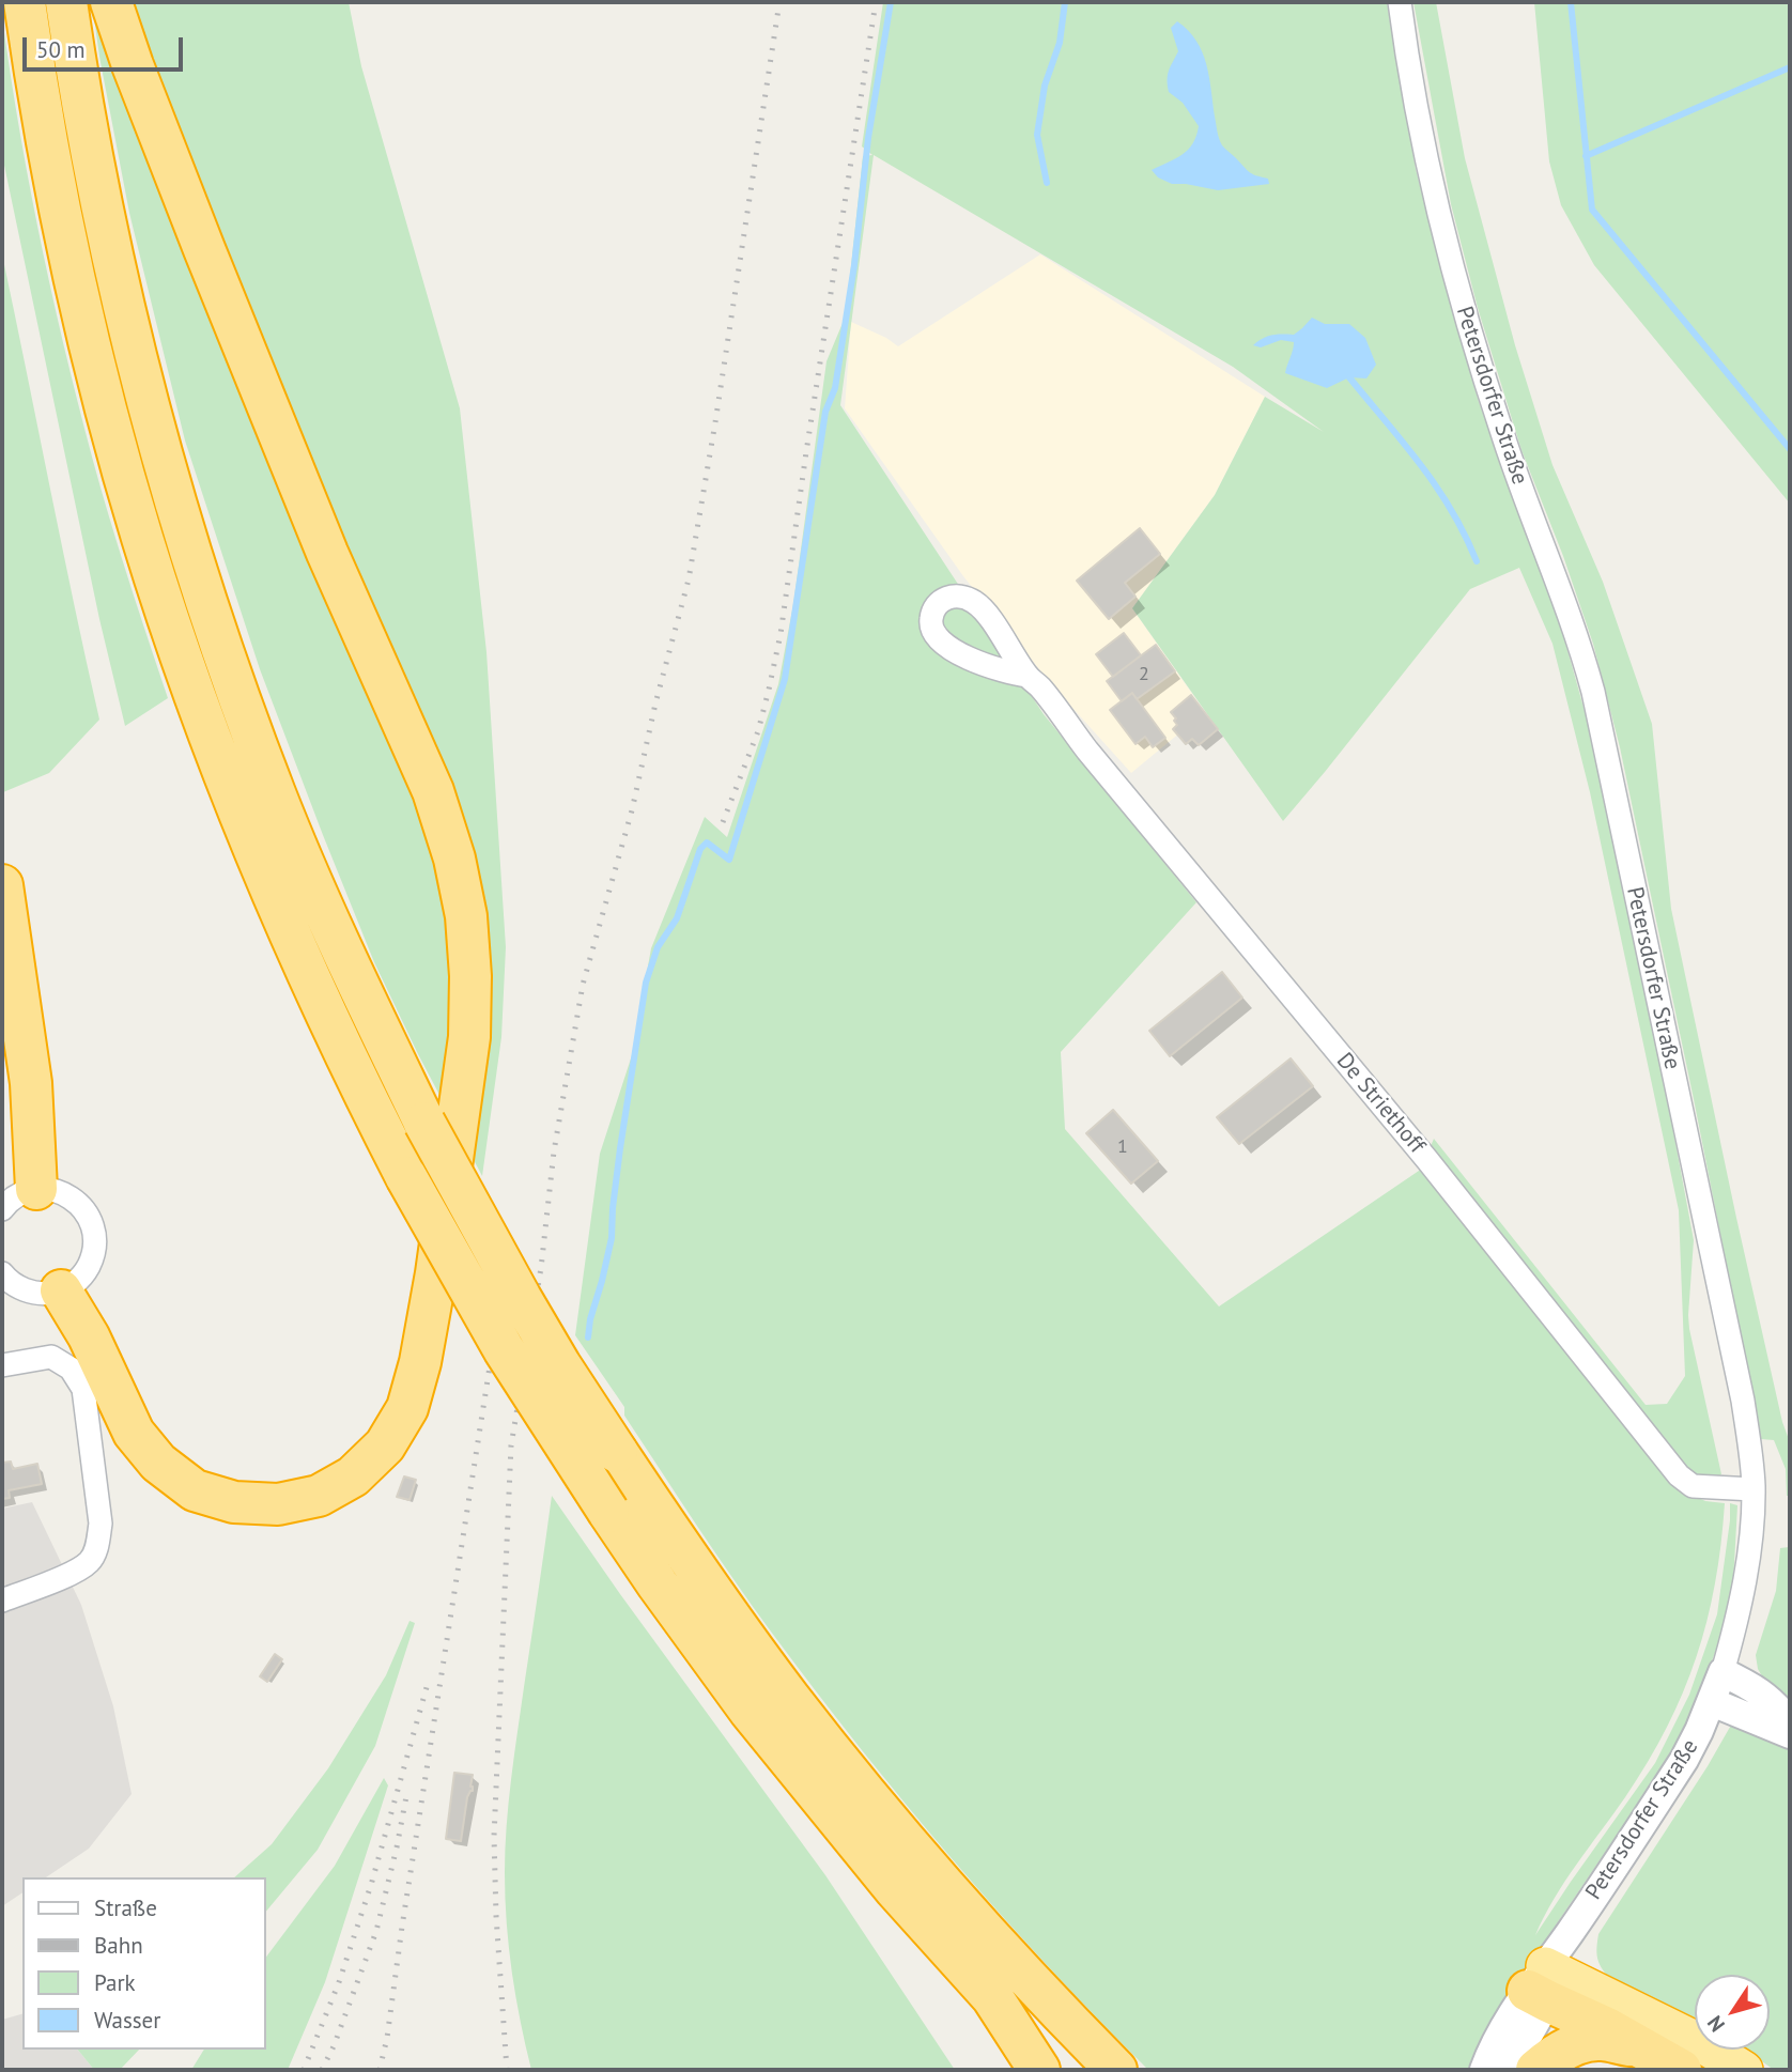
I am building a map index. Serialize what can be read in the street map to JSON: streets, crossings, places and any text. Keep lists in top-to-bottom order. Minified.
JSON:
{"streets":{"street":["Petersdorfer Straße","De Striethoff"]},"crossings":[["Petersdorfer Straße","De Striethoff"]],"house_numbers":["2","1"],"legend":["Straße","Bahn","Park","Wasser"],"scale_bar":"50 m","north":"bottom left"}
